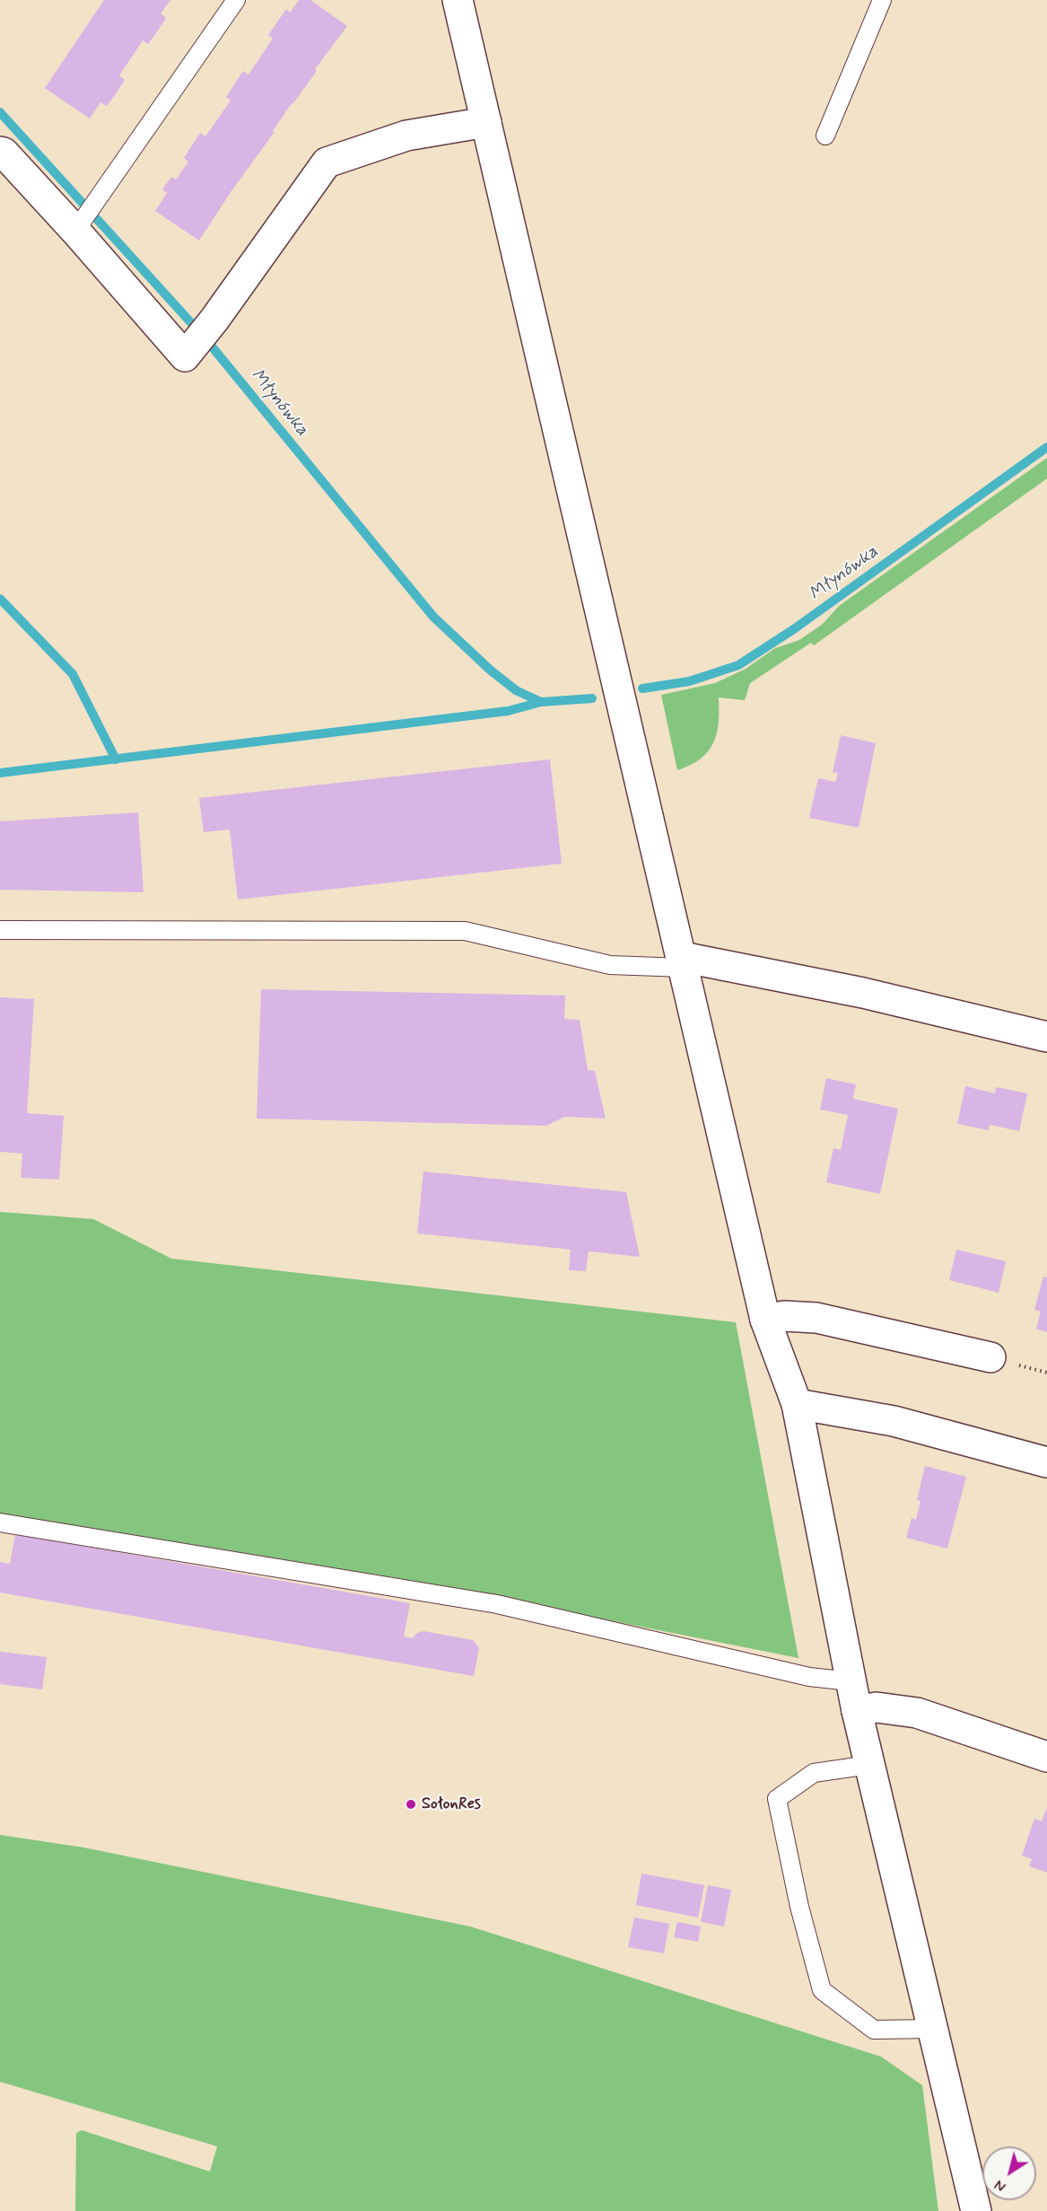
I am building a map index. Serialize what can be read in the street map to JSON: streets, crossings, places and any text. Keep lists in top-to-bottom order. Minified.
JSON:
{"water":["Młynówka"],"places":["SołonRes"],"north":"bottom left"}
